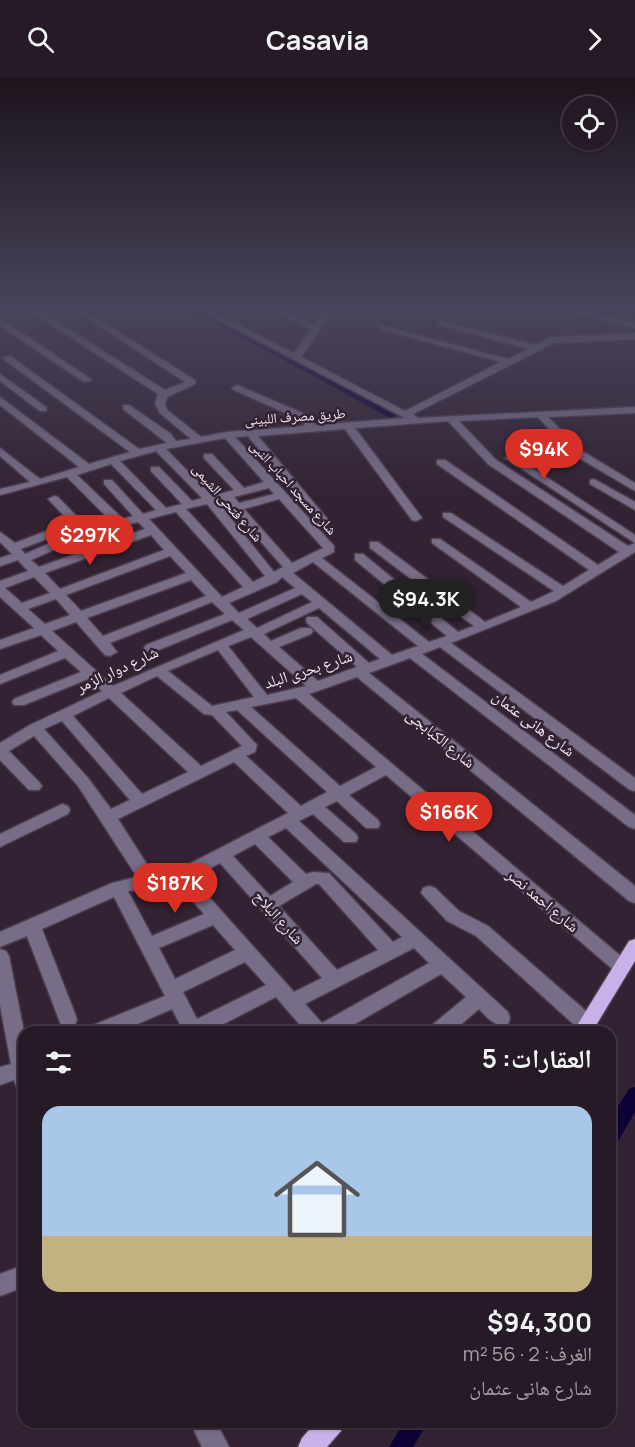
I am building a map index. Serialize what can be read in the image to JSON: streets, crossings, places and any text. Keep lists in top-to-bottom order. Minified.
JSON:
{"streets":{"street":["طريق مصرف اللبينى","شارع مسجد احباب النبى","شارع فتحى الشيمى","شارع دوار الزمر","شارع بحرى البلد","شارع هانى عثمان","شارع الكبابجى","شارع احمد نصر","شارع البلاح"]},"crossings":[["طريق مصرف اللبينى","شارع مسجد احباب النبى"],["طريق مصرف اللبينى","شارع فتحى الشيمى"],["شارع مسجد احباب النبى","شارع فتحى الشيمى"],["شارع بحرى البلد","شارع هانى عثمان"],["شارع بحرى البلد","شارع الكبابجى"],["شارع بحرى البلد","شارع احمد نصر"]],"page":{"header":"Casavia","price":["$94K","$297K","$94.3K","$166K","$187K"],"heading":"العقارات: 5","list":[{"name":"$94,300","note":"الغرف: 2 · 56 m² · شارع هانى عثمان"}]}}
